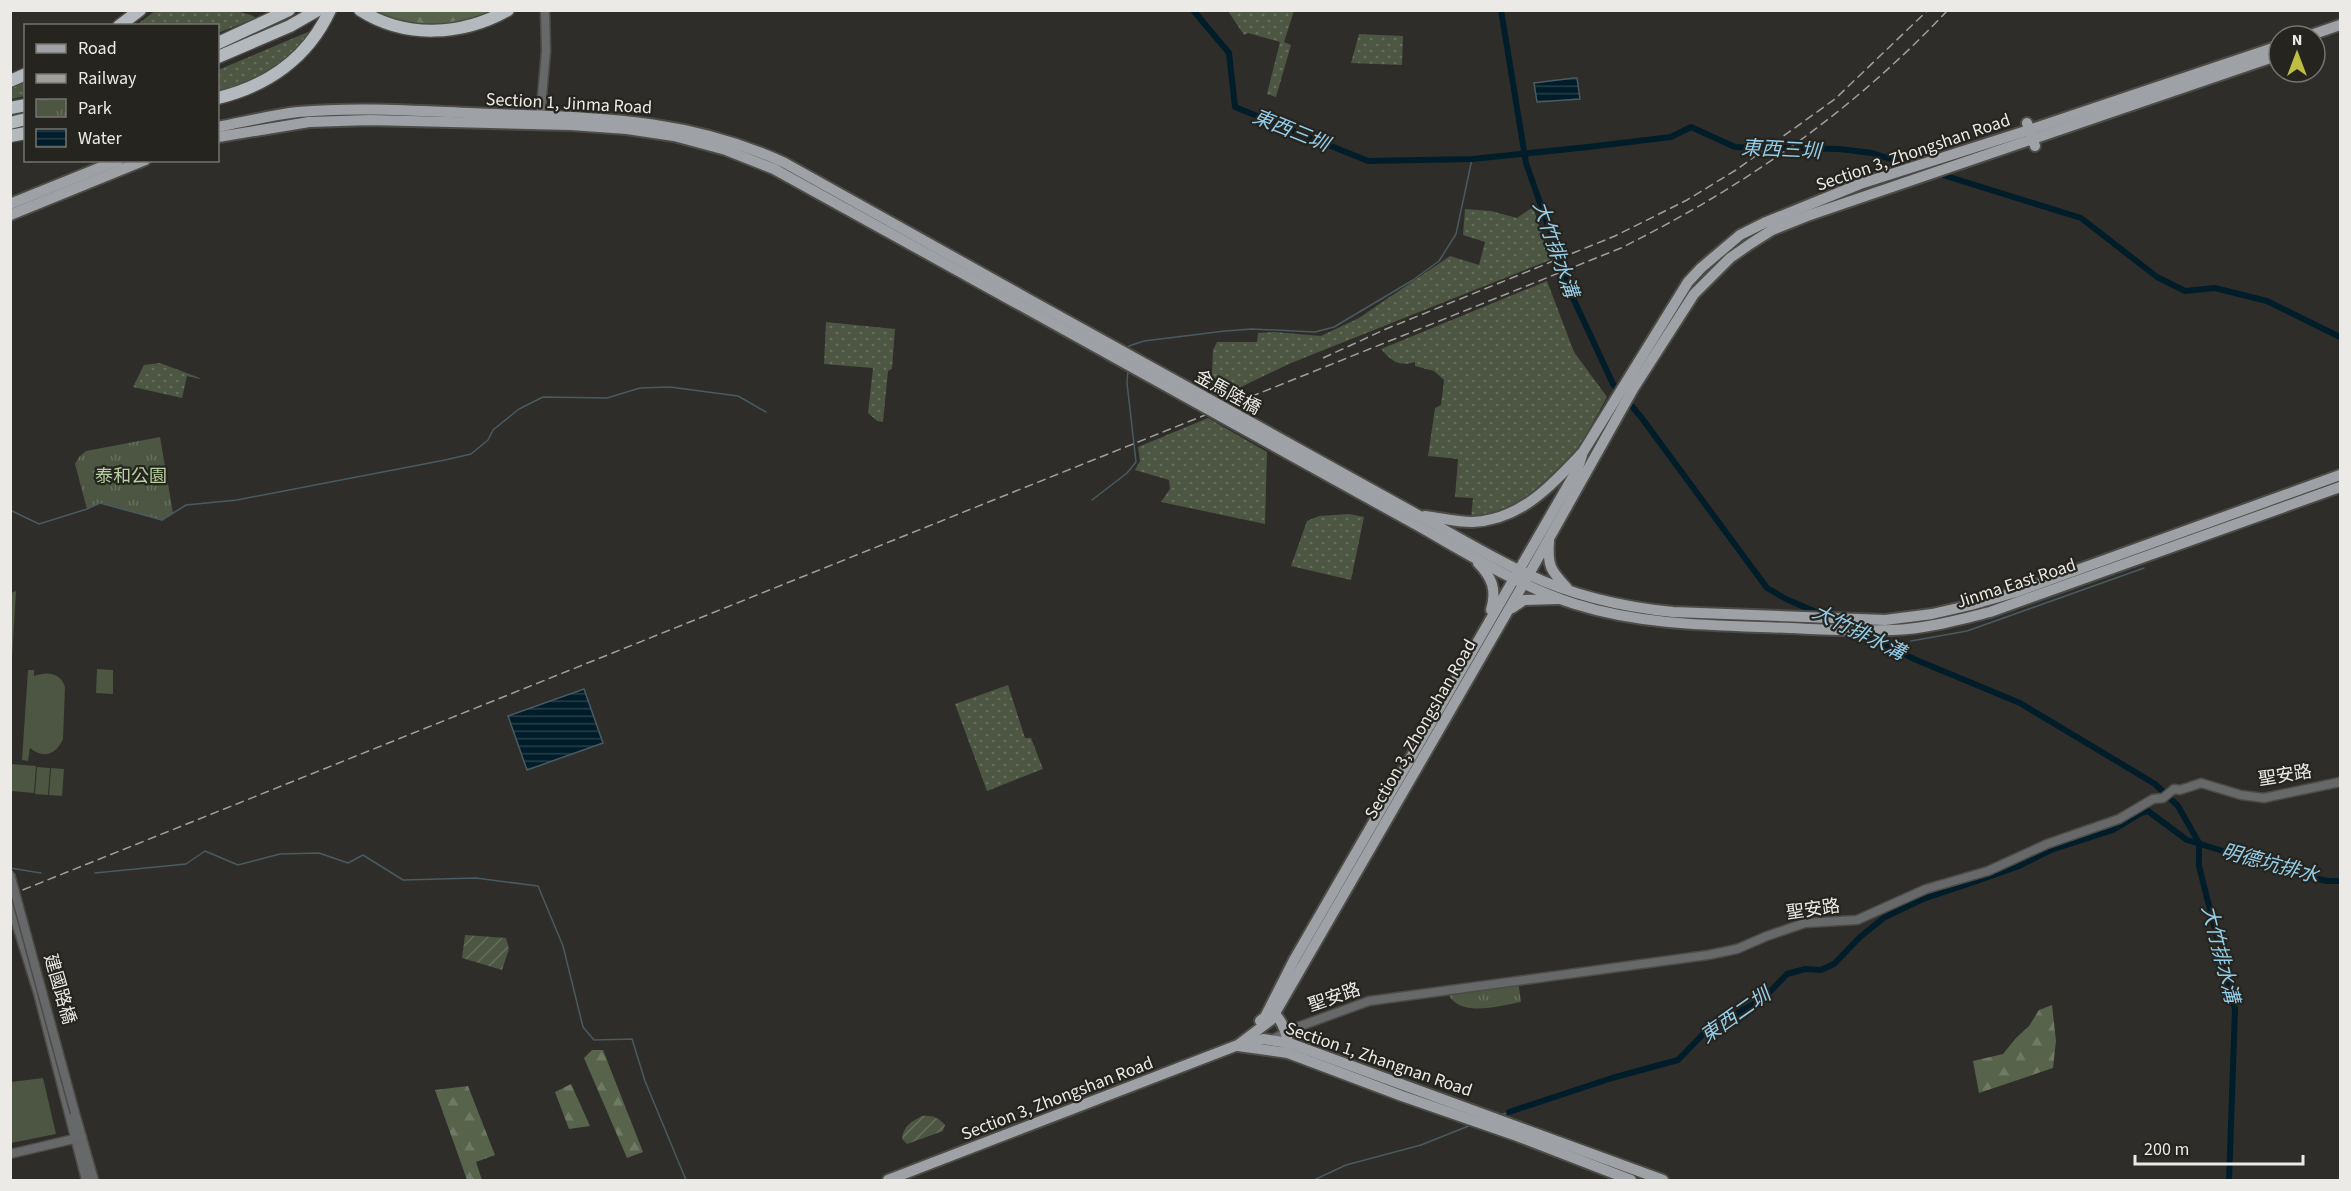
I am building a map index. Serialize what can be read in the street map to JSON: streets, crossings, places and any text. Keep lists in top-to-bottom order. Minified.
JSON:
{"streets":{"main road":["Section 1, Jinma Road","Section 3, Zhongshan Road","金馬陸橋","Jinma East Road","Section 1, Zhangnan Road"],"street":["聖安路","建國路橋"]},"crossings":[["Section 1, Jinma Road","金馬陸橋"],["Section 3, Zhongshan Road","Jinma East Road"],["Section 3, Zhongshan Road","Section 1, Zhangnan Road"],["聖安路","Section 1, Zhangnan Road"]],"water":["東西三圳","大竹排水溝","明德坑排水","東西二圳"],"parks":["泰和公園"],"legend":["Road","Railway","Park","Water"],"scale_bar":"200 m","north":"top"}
